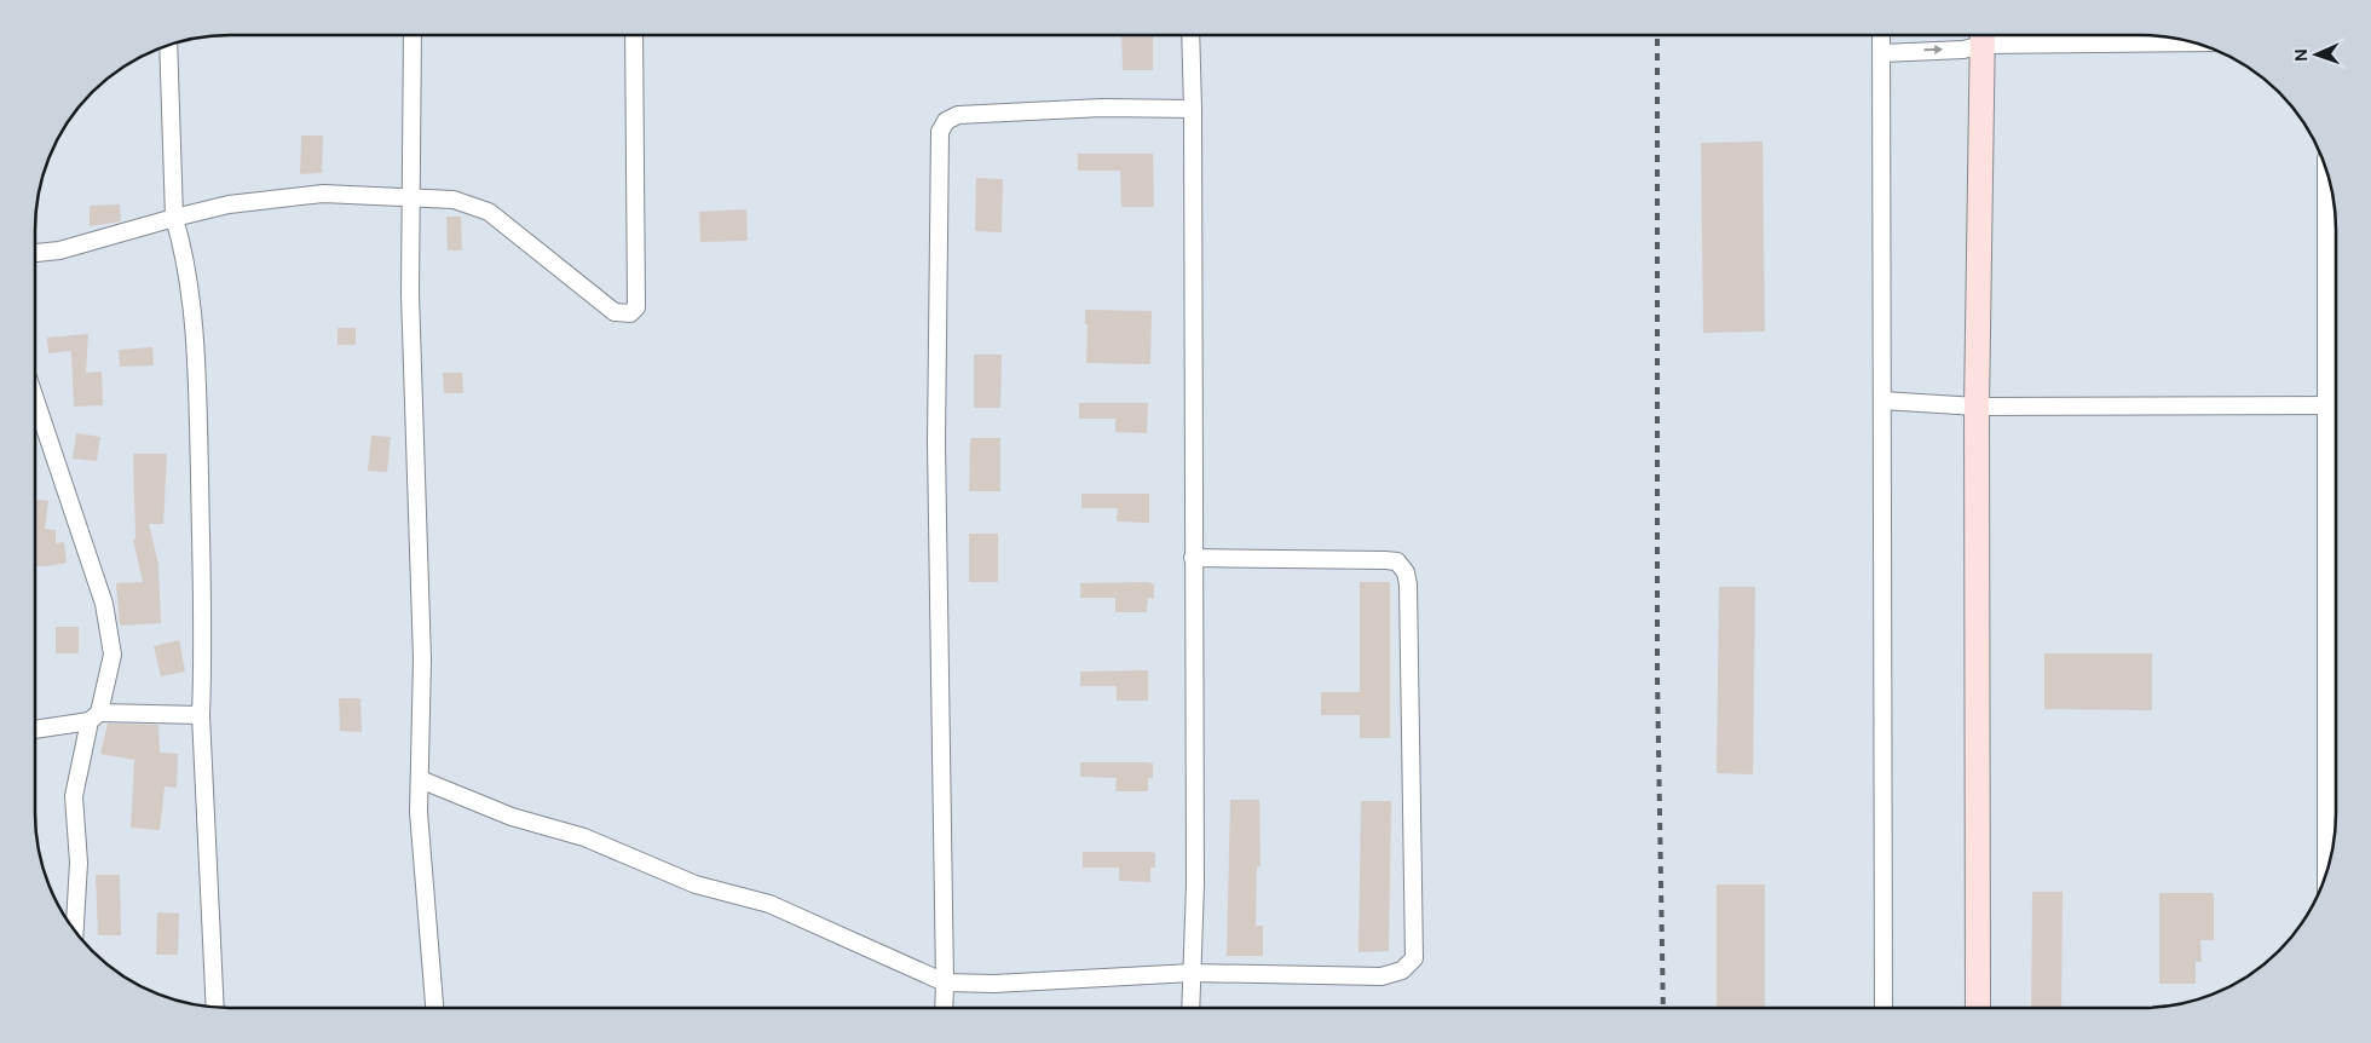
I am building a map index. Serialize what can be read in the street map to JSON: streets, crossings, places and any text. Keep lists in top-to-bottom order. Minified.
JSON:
{"north":"left"}
